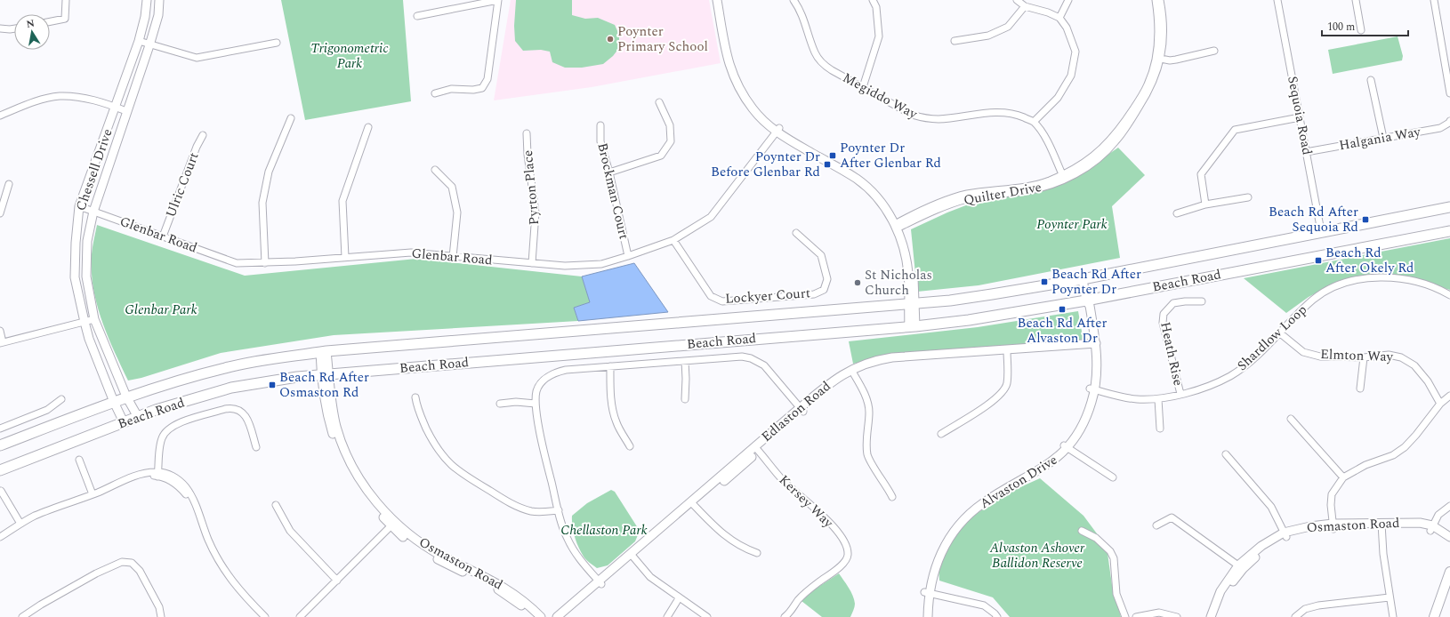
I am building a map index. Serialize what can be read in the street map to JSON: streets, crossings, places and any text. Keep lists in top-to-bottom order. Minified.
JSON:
{"streets":{"main road":["Beach Road"],"street":["Megiddo Way","Sequoia Road","Halgania Way","Chessell Drive","Ulric Court","Pyrton Place","Brockman Court","Quilter Drive","Glenbar Road","Lockyer Court","Shardlow Loop","Heath Rise","Elmton Way","Edlaston Road","Alvaston Drive","Kersey Way","Osmaston Road"]},"crossings":[["Sequoia Road","Halgania Way"],["Sequoia Road","Beach Road"],["Chessell Drive","Glenbar Road"],["Chessell Drive","Beach Road"],["Ulric Court","Glenbar Road"],["Pyrton Place","Glenbar Road"],["Brockman Court","Glenbar Road"],["Glenbar Road","Lockyer Court"],["Beach Road","Alvaston Drive"],["Beach Road","Osmaston Road"],["Shardlow Loop","Heath Rise"],["Shardlow Loop","Elmton Way"],["Shardlow Loop","Alvaston Drive"],["Edlaston Road","Alvaston Drive"],["Edlaston Road","Kersey Way"]],"parks":["Trigonometric Park","Poynter Park","Glenbar Park","Chellaston Park","Alvaston Ashover Ballidon Reserve"],"places":{"other":["Poynter Primary School","St Nicholas Church"],"transit":["Poynter Dr After Glenbar Rd","Poynter Dr Before Glenbar Rd","Beach Rd After Sequoia Rd","Beach Rd After Okely Rd","Beach Rd After Poynter Dr","Beach Rd After Alvaston Dr","Beach Rd After Osmaston Rd"]},"scale_bar":"100 m","north":"top"}
